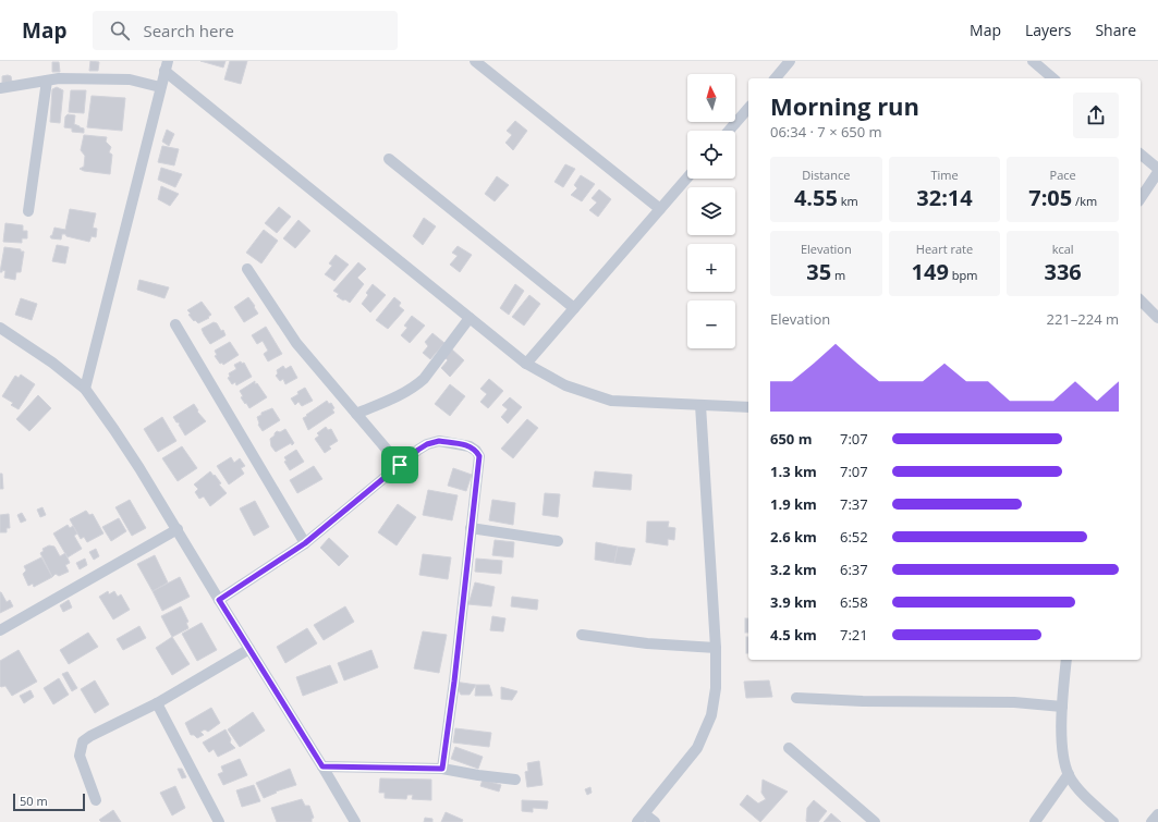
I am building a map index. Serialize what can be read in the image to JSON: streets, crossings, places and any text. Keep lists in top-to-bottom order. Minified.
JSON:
{"scale_bar":"50 m","north":"top","page":{"header":"Map","search":"Search here","nav":["Map","Layers","Share"],"map_buttons":["+","−"],"heading":["Morning run","06:34 · 7 × 650 m"],"stats":[["Distance","4.55 km"],["Time","32:14"],["Pace","7:05 /km"],["Elevation","35 m"],["Heart rate","149 bpm"],["kcal","336"]],"chart":["Elevation","221–224 m"],"list":[{"name":"650 m","note":"7:07"},{"name":"1.3 km","note":"7:07"},{"name":"1.9 km","note":"7:37"},{"name":"2.6 km","note":"6:52"},{"name":"3.2 km","note":"6:37"},{"name":"3.9 km","note":"6:58"},{"name":"4.5 km","note":"7:21"}],"scale":"50 m"}}
